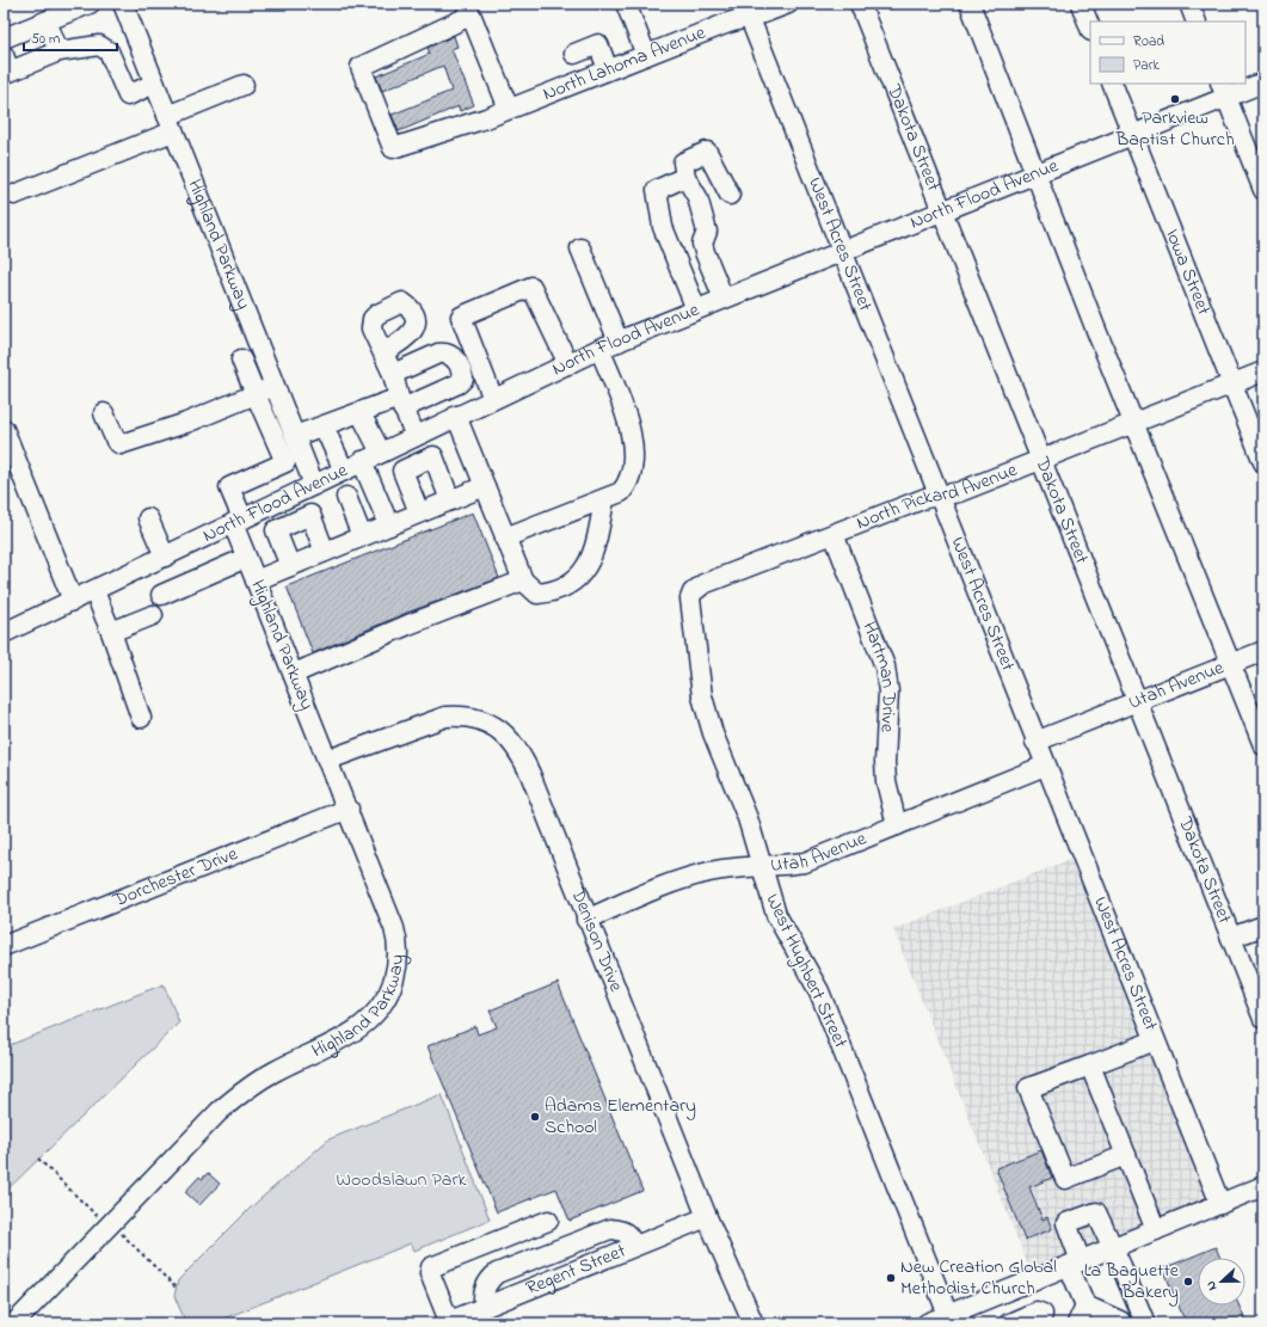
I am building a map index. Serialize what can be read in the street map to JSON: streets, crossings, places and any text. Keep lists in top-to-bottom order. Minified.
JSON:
{"streets":{"street":["North Lahoma Avenue","Dakota Street","North Flood Avenue","Highland Parkway","West Acres Street","Iowa Street","North Pickard Avenue","Hartman Drive","Utah Avenue","Dorchester Drive","Denison Drive","West Hughbert Street","Regent Street"]},"crossings":[["North Lahoma Avenue","West Acres Street"],["Dakota Street","North Flood Avenue"],["Dakota Street","North Pickard Avenue"],["Dakota Street","Utah Avenue"],["North Flood Avenue","Highland Parkway"],["North Flood Avenue","West Acres Street"],["North Flood Avenue","Iowa Street"],["Highland Parkway","Dorchester Drive"],["Highland Parkway","Denison Drive"],["West Acres Street","North Pickard Avenue"],["West Acres Street","Utah Avenue"],["Iowa Street","North Pickard Avenue"],["North Pickard Avenue","Hartman Drive"],["North Pickard Avenue","West Hughbert Street"],["Hartman Drive","Utah Avenue"],["Utah Avenue","Denison Drive"],["Utah Avenue","West Hughbert Street"],["Denison Drive","Regent Street"]],"parks":["Woodslawn Park"],"places":["Parkview Baptist Church","Adams Elementary School","New Creation Global Methodist Church","La Baguette Bakery"],"legend":["Road","Park"],"scale_bar":"50 m","north":"left"}
